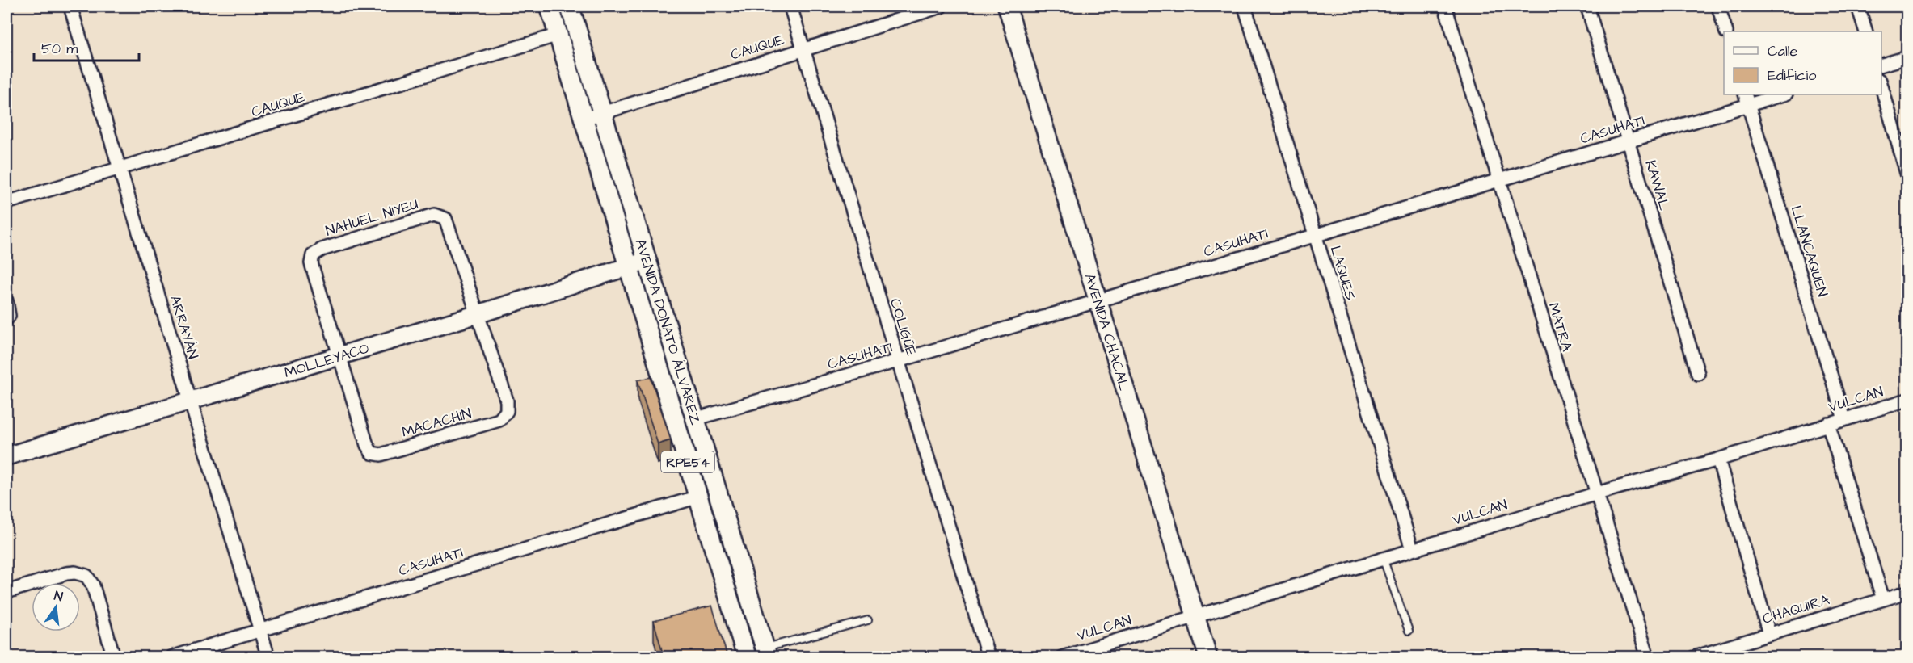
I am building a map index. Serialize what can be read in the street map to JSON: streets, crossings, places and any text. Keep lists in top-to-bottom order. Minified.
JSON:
{"streets":{"main road":["AVENIDA DONATO ÁLVAREZ","AVENIDA CHACAL","MOLLEYACO","RPE54"],"street":["CAUQUE","CASUHATI","KAWAL","NAHUEL NIYEU","LLANCAQUEN","LAQUES","ARRAYÁN","COLIGÜE","MATRA","VULCAN","MACACHIN","CHAQUIRA"]},"crossings":[["CAUQUE","ARRAYÁN"],["CAUQUE","COLIGÜE"],["CAUQUE","AVENIDA DONATO ÁLVAREZ"],["CASUHATI","KAWAL"],["CASUHATI","LLANCAQUEN"],["CASUHATI","LAQUES"],["CASUHATI","ARRAYÁN"],["CASUHATI","COLIGÜE"],["CASUHATI","MATRA"],["CASUHATI","AVENIDA DONATO ÁLVAREZ"],["CASUHATI","AVENIDA CHACAL"],["NAHUEL NIYEU","MOLLEYACO"],["NAHUEL NIYEU","MACACHIN"],["LLANCAQUEN","VULCAN"],["LAQUES","VULCAN"],["ARRAYÁN","MOLLEYACO"],["MATRA","VULCAN"],["AVENIDA DONATO ÁLVAREZ","MOLLEYACO"],["AVENIDA CHACAL","VULCAN"],["MOLLEYACO","MACACHIN"]],"legend":["Calle","Edificio"],"scale_bar":"50 m","north":"top"}
